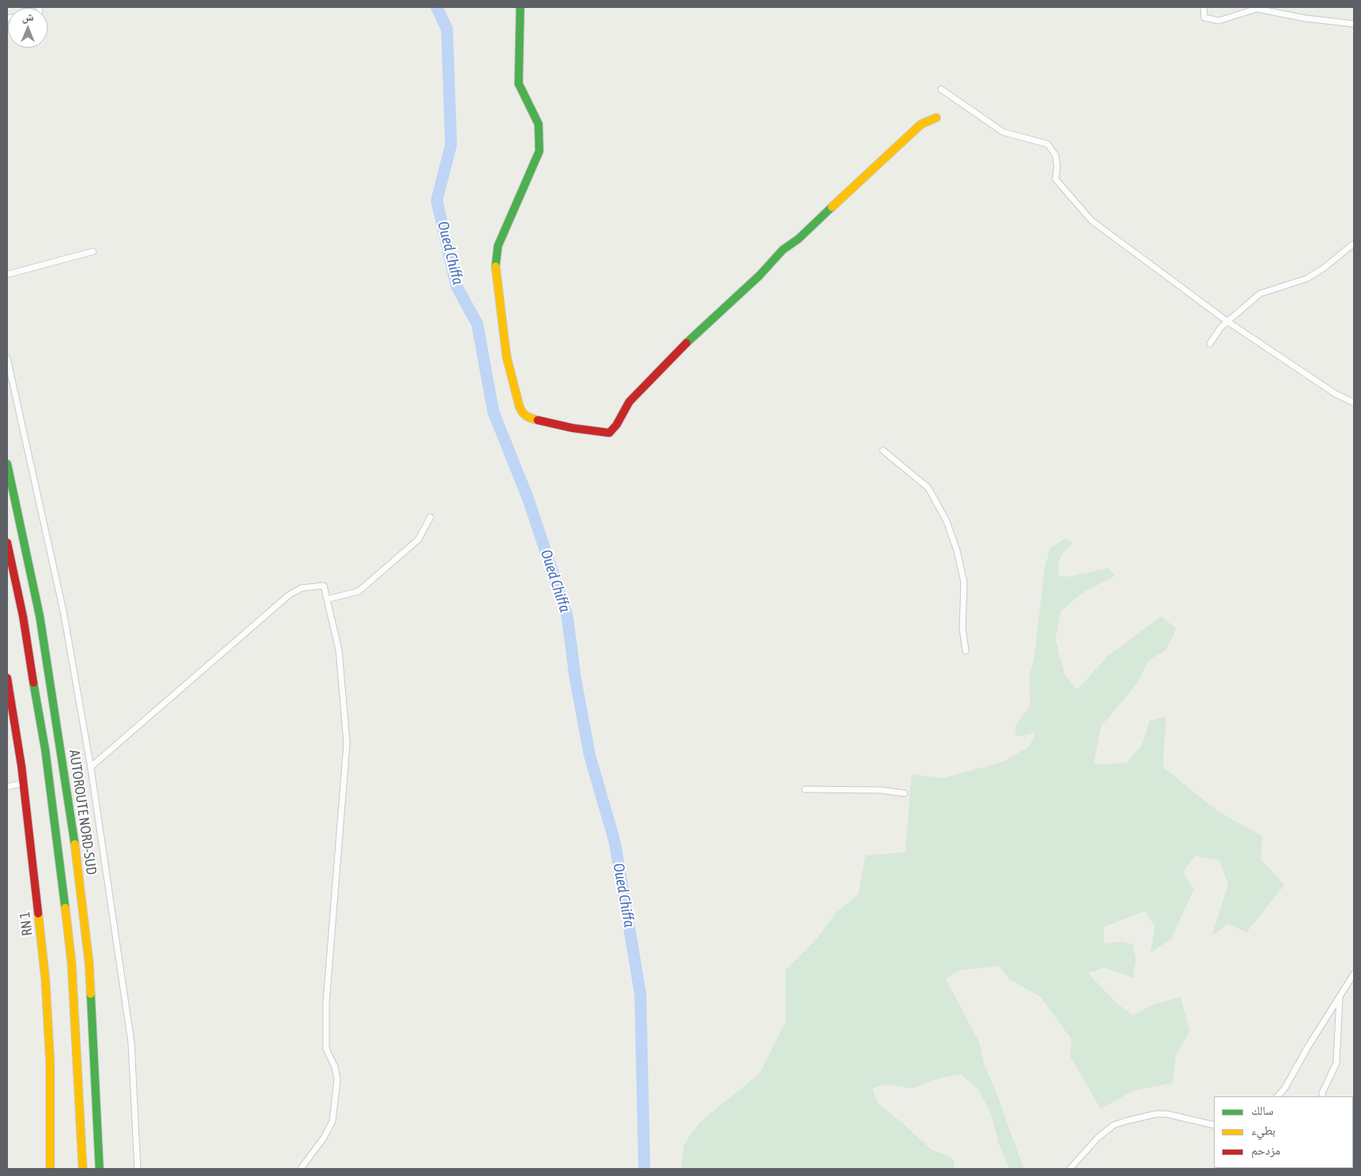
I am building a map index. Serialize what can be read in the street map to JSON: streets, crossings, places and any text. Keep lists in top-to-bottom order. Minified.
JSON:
{"streets":{"main road":["AUTOROUTE NORD-SUD","RN 1"]},"water":["Oued Chiffa"],"legend":["سالك","بطيء","مزدحم"],"north":"top"}
